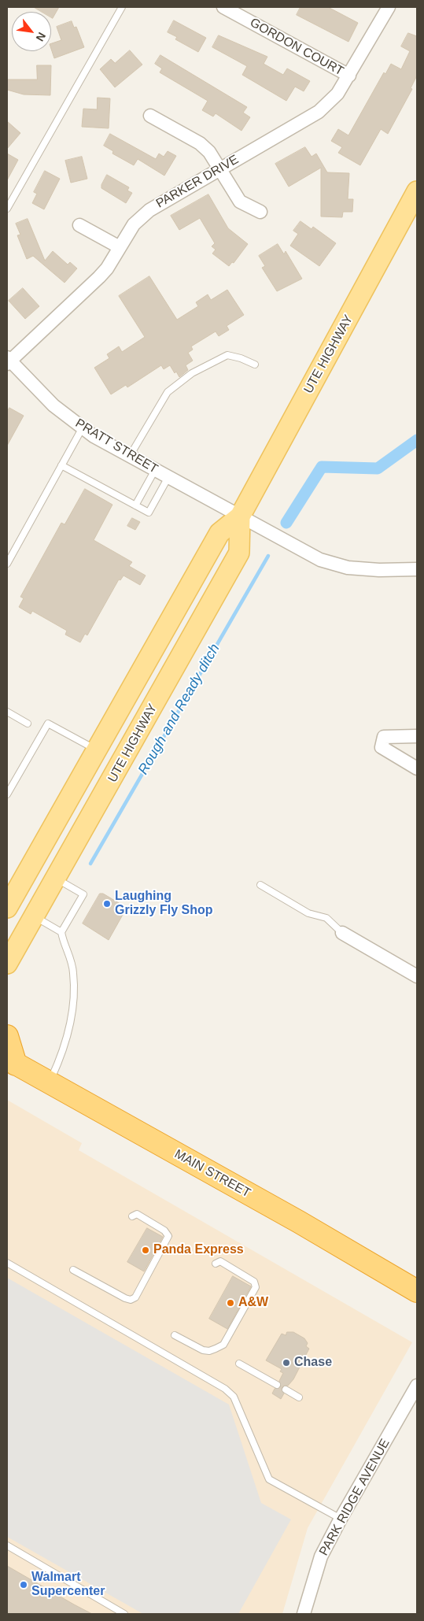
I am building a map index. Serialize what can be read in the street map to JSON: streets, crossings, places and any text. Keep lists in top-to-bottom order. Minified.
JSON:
{"streets":{"highway":["MAIN STREET"],"main road":["UTE HIGHWAY"],"street":["GORDON COURT","PARKER DRIVE","PRATT STREET","PARK RIDGE AVENUE"]},"crossings":[["GORDON COURT","PARKER DRIVE"],["PARKER DRIVE","PRATT STREET"],["UTE HIGHWAY","PRATT STREET"]],"water":["Rough and Ready ditch"],"places":["Laughing Grizzly Fly Shop","Panda Express","A&W","Chase","Walmart Supercenter"],"north":"bottom right"}
